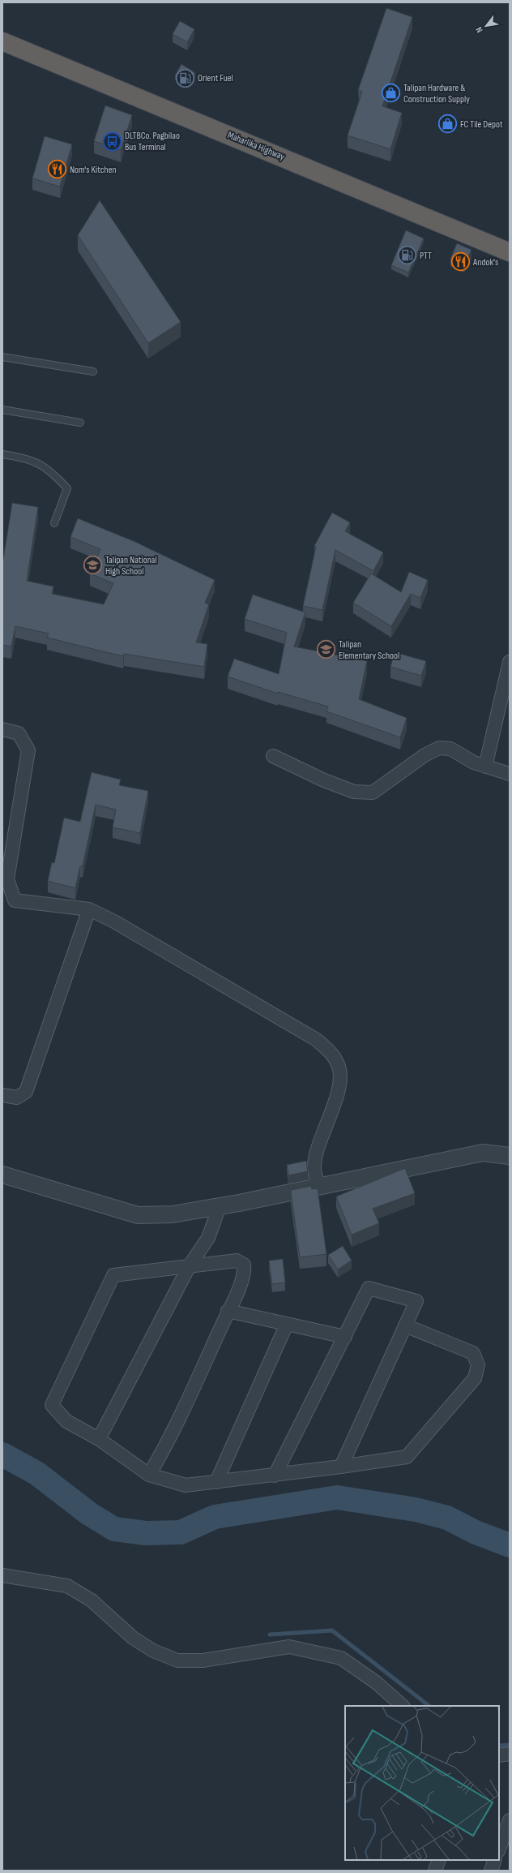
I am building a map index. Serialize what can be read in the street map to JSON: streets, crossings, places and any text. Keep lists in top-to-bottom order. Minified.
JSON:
{"streets":{"highway":["Maharlika Highway"]},"places":{"fuel station":["Orient Fuel","PTT"],"shop":["Talipan Hardware & Construction Supply","FC Tile Depot"],"bus stop":["DLTBCo. Pagbilao Bus Terminal"],"restaurant":["Nom's Kitchen","Andok's"],"school or university":["Talipan National High School","Talipan Elementary School"]},"north":"bottom left"}
